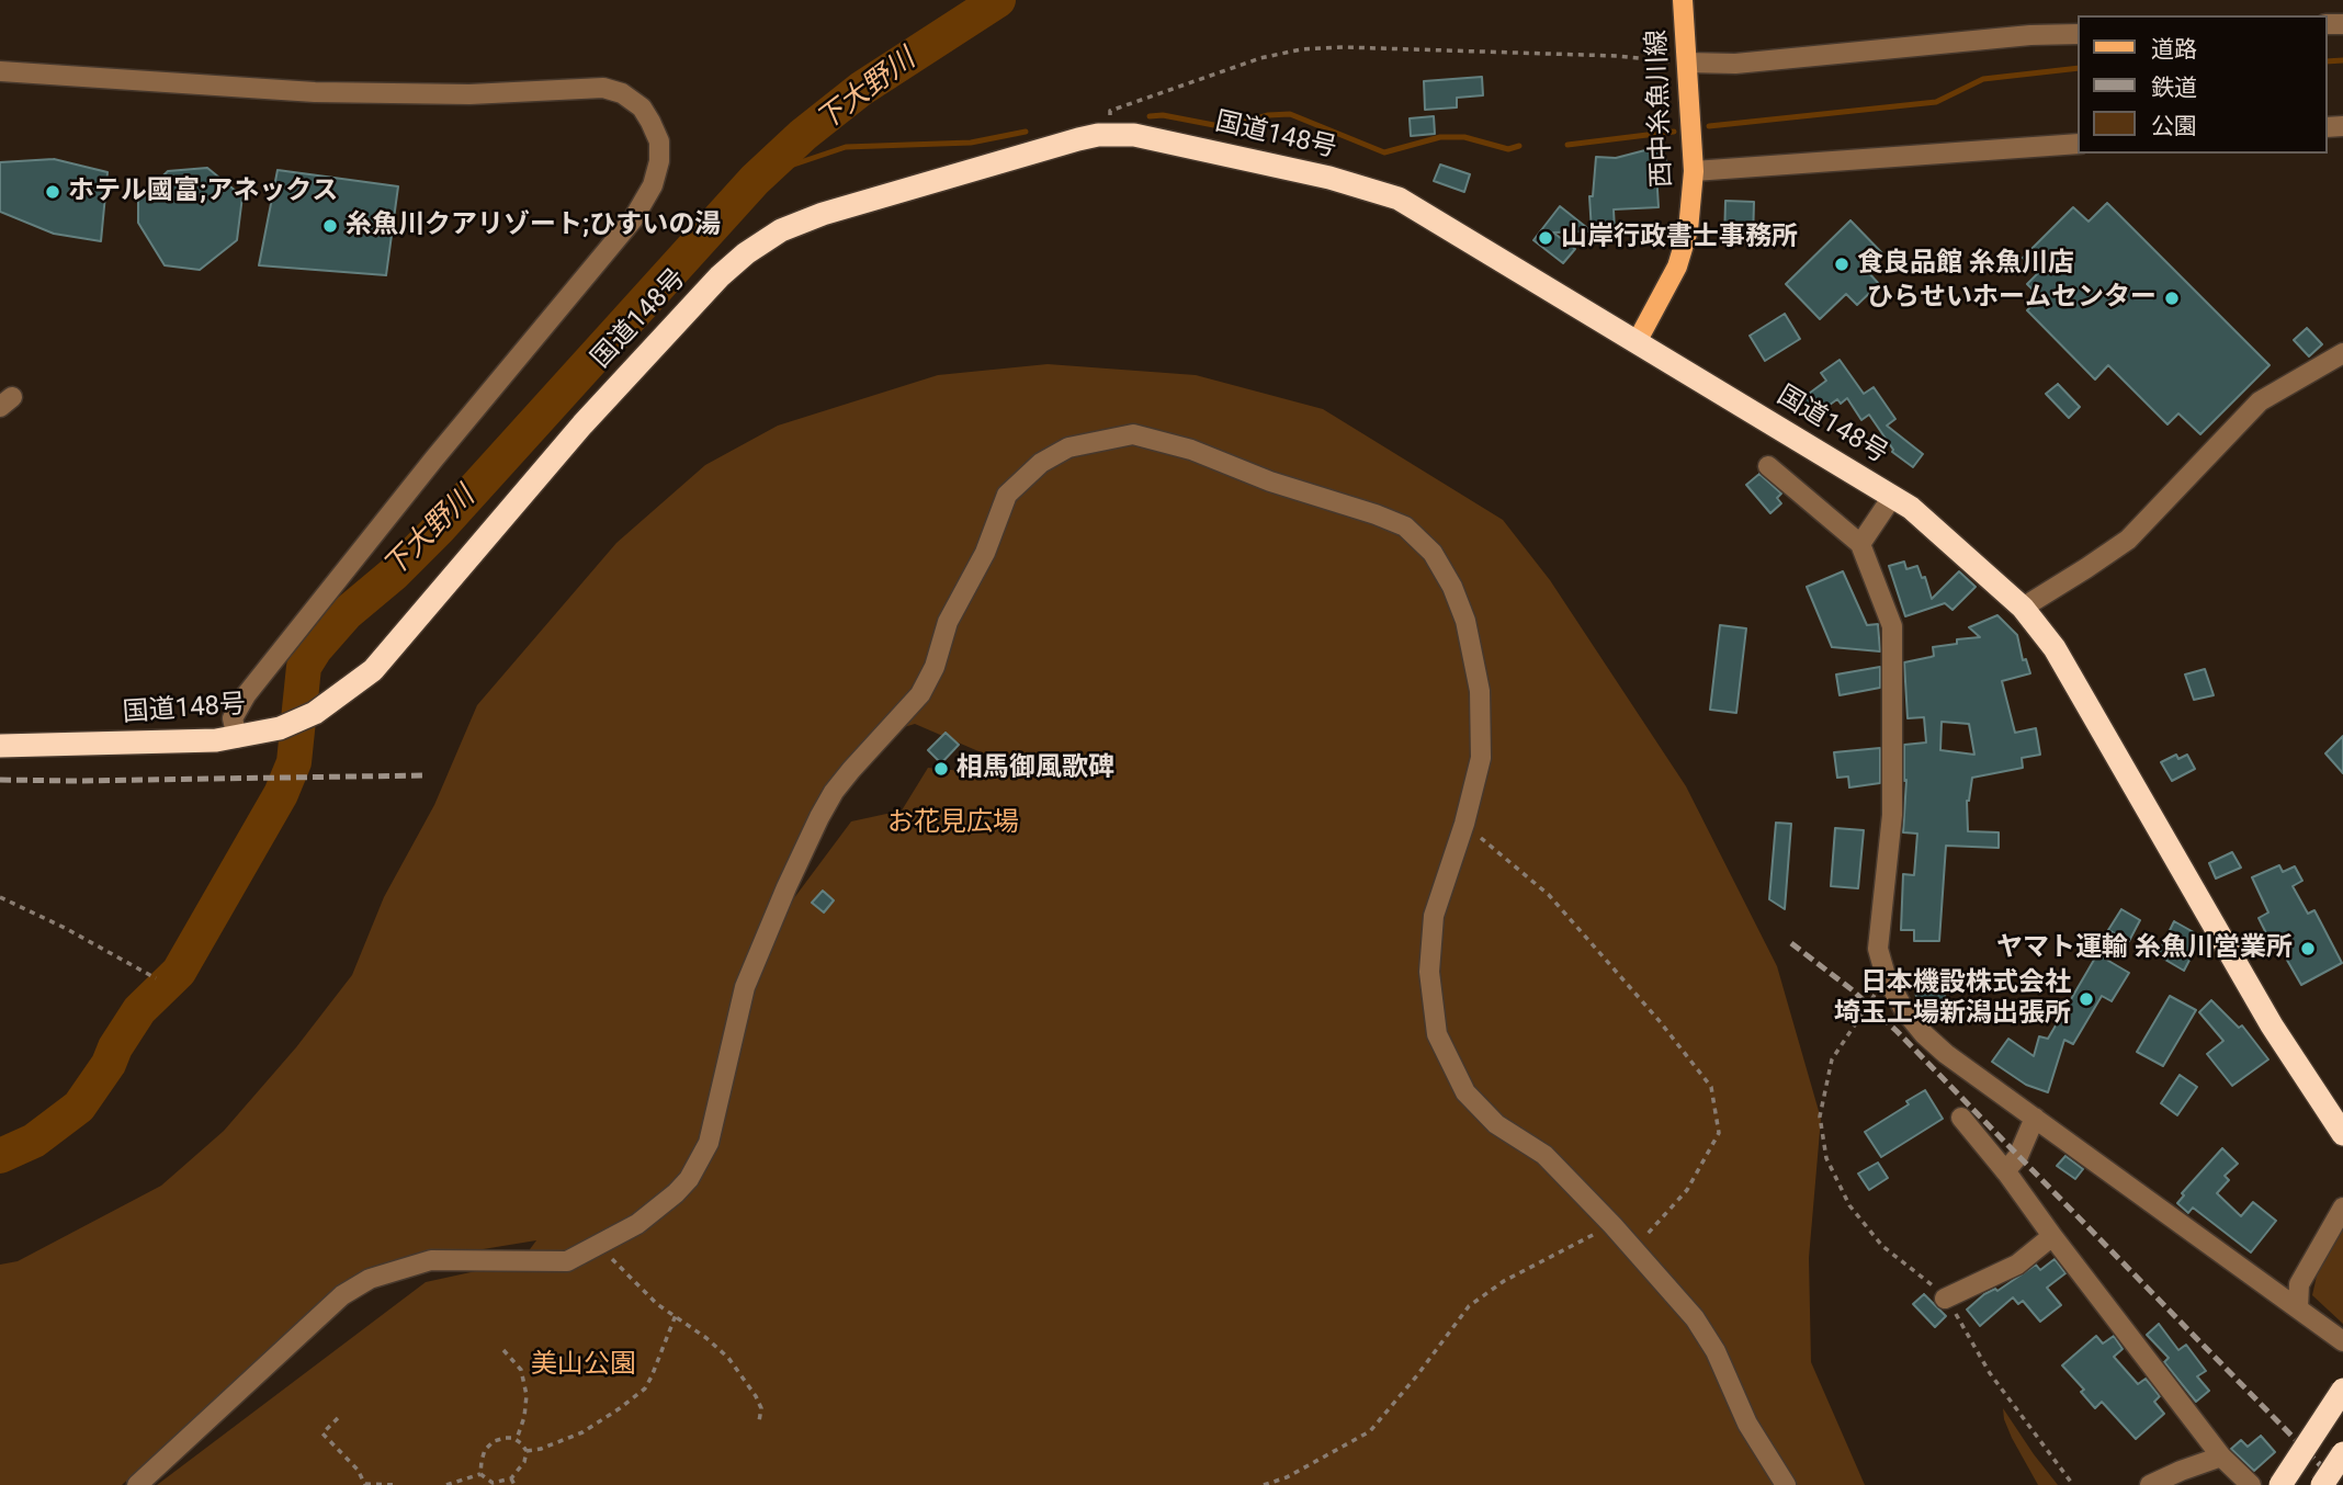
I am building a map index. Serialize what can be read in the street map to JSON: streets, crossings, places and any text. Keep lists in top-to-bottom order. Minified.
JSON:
{"streets":{"highway":["国道148号"],"main road":["西中糸魚川線"]},"crossings":[["西中糸魚川線","国道148号"]],"water":["下大野川"],"parks":["お花見広場","美山公園"],"places":["ホテル國富;アネックス","糸魚川クアリゾート;ひすいの湯","山岸行政書士事務所","食良品館 糸魚川店","ひらせいホームセンター","相馬御風歌碑","ヤマト運輸 糸魚川営業所","日本機設株式会社 埼玉工場新潟出張所"],"legend":["道路","鉄道","公園"]}
